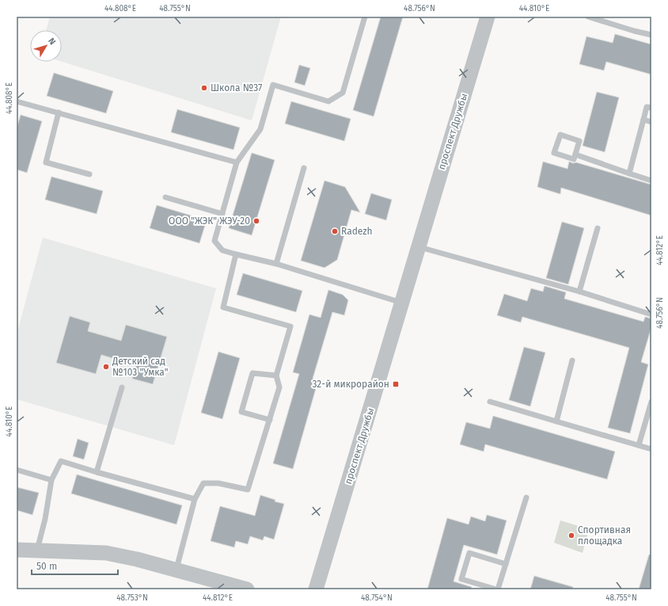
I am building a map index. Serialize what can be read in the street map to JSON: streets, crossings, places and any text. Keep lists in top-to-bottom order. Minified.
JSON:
{"streets":{"street":["проспект Дружбы"]},"places":{"other":["Школа №37","ООО \"ЖЭК\" ЖЭУ-20","Radezh","Детский сад №103 \"Умка\"","Спортивная площадка"],"transit":["32-й микрорайон"]},"scale_bar":"50 m","north":"top right","coordinates":["44.808°E","48.755°N","48.756°N","44.810°E","44.812°E","48.753°N","48.754°N"]}
